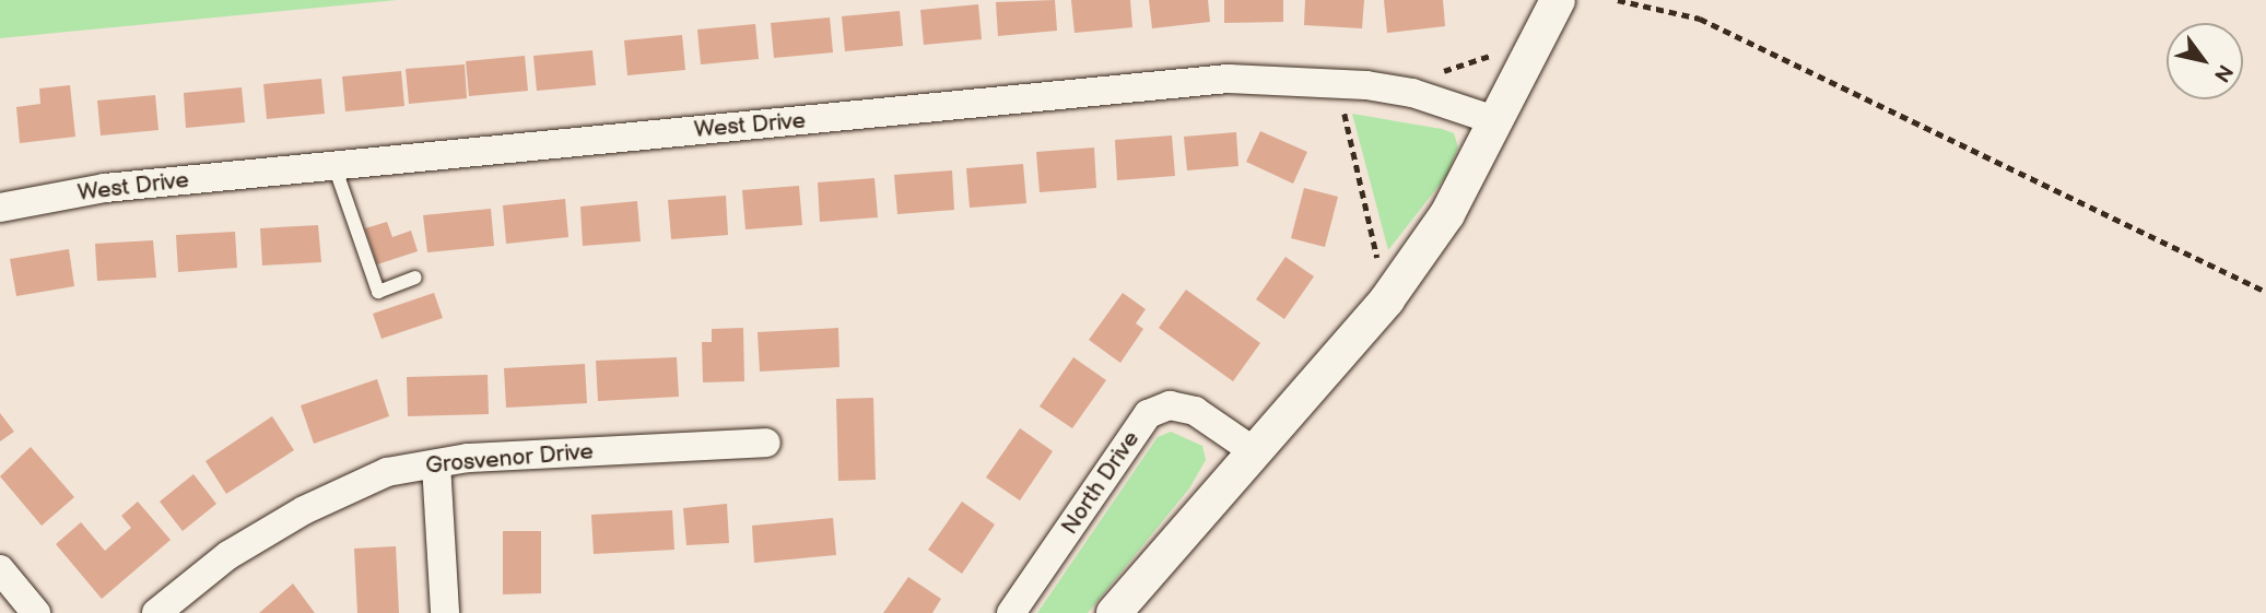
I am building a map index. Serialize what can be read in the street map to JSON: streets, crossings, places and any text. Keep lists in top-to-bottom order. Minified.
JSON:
{"streets":{"street":["West Drive","Grosvenor Drive","North Drive"]},"north":"bottom right"}
